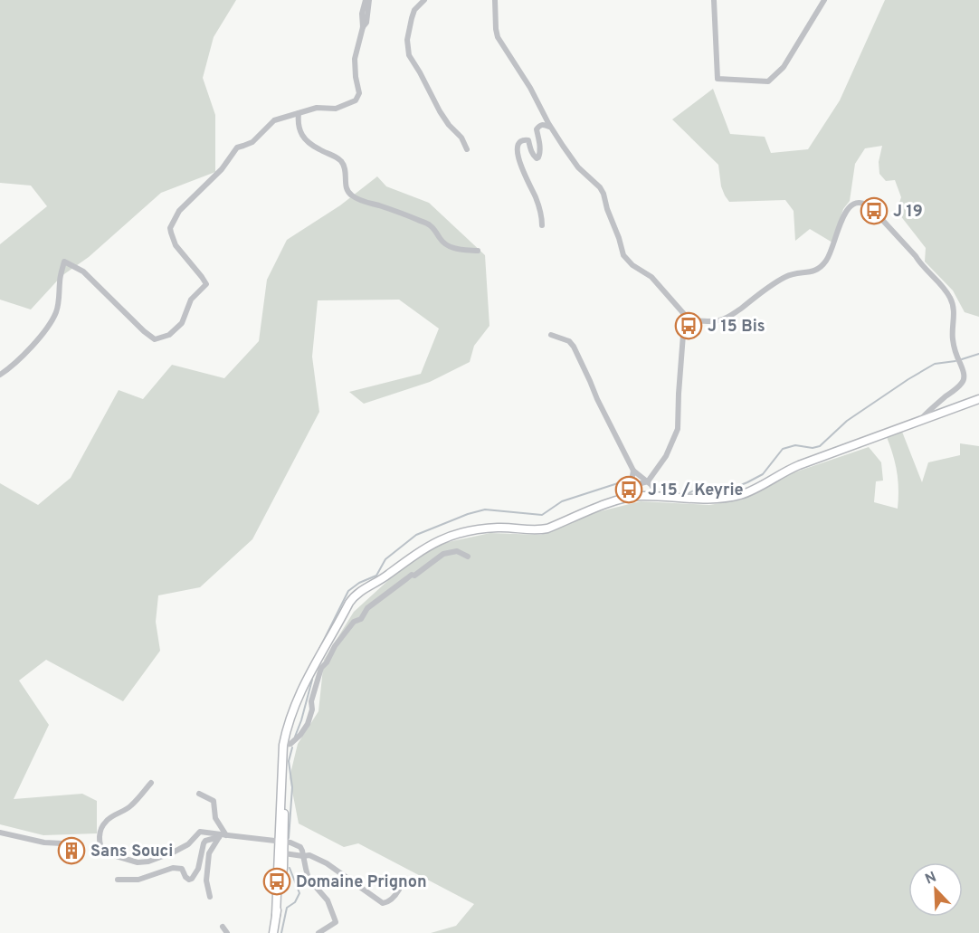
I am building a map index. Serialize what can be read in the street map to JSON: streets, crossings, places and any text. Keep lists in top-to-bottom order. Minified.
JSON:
{"places":{"bus stop":["J 19","J 15 Bis","J 15 / Keyrie","Domaine Prignon"],"building":["Sans Souci"]},"north":"top left"}
